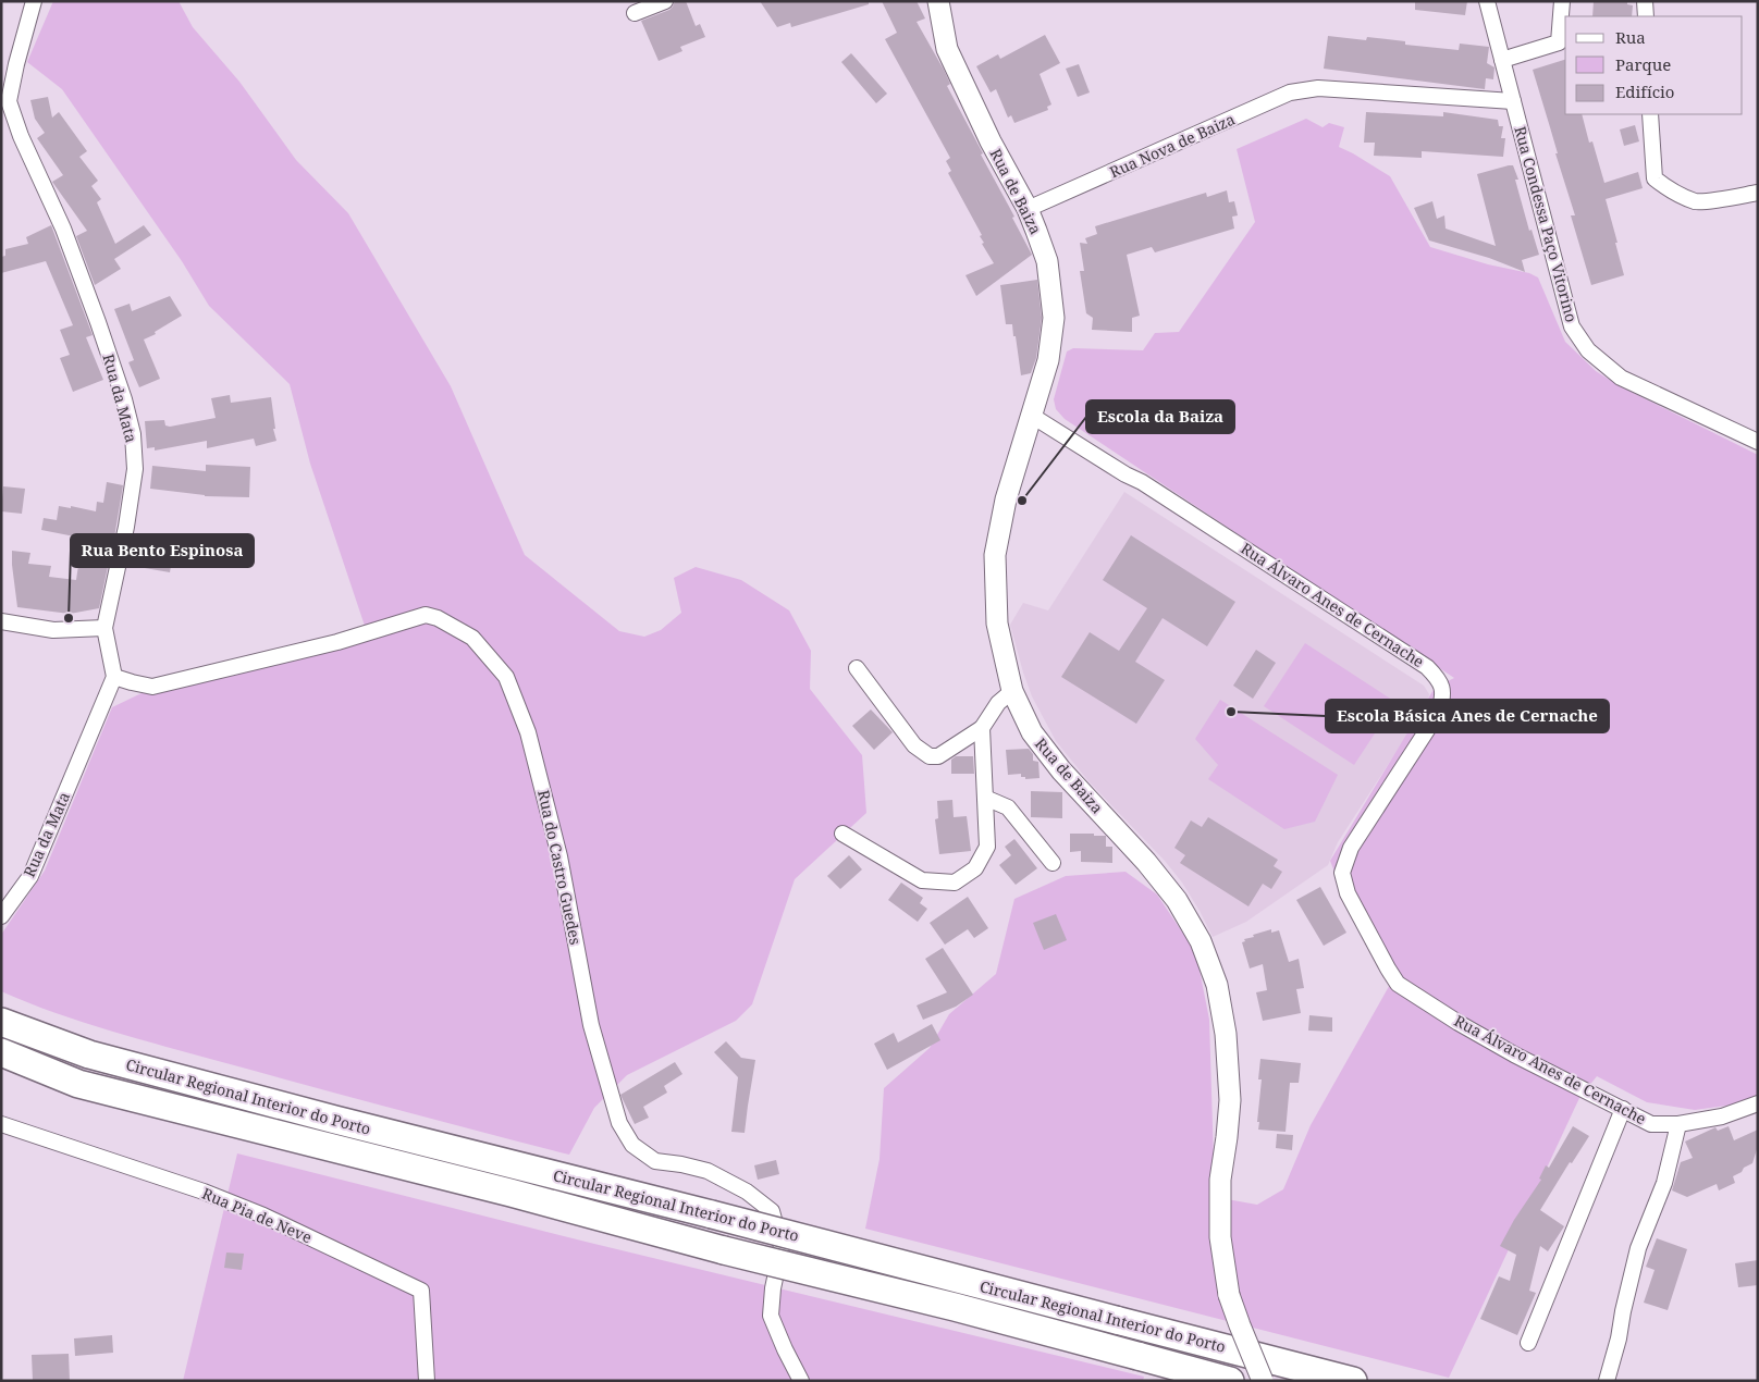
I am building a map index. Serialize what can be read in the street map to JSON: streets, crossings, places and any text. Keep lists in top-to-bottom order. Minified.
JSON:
{"streets":{"highway":["Circular Regional Interior do Porto"],"street":["Rua Nova de Baiza","Rua de Baiza","Rua Condessa Paço Vitorino","Rua da Mata","Rua Álvaro Anes de Cernache","Rua do Castro Guedes","Rua Pia de Neve"]},"crossings":[["Rua Nova de Baiza","Rua de Baiza"],["Rua Nova de Baiza","Rua Condessa Paço Vitorino"],["Rua de Baiza","Rua Álvaro Anes de Cernache"],["Rua da Mata","Rua do Castro Guedes"]],"places":["Escola da Baiza","Rua Bento Espinosa","Escola Básica Anes de Cernache"],"legend":["Rua","Parque","Edifício"]}
